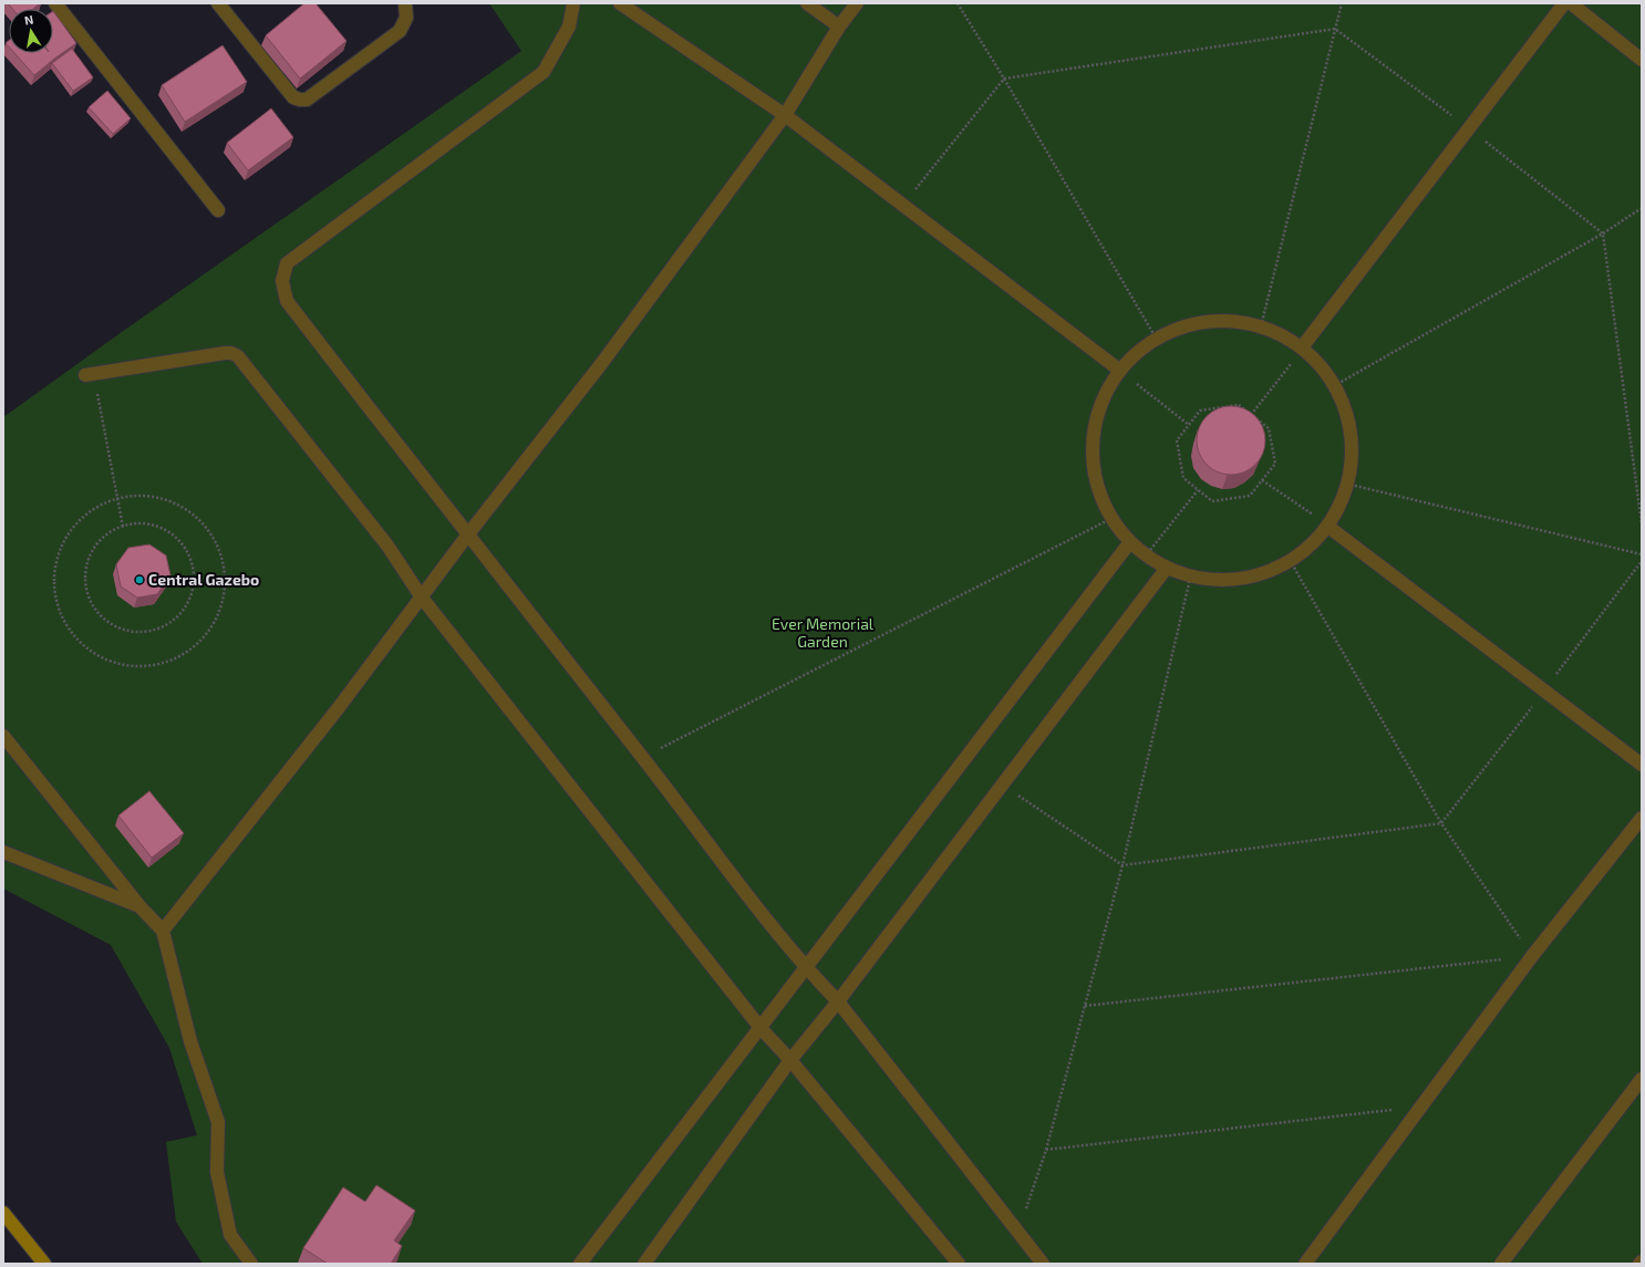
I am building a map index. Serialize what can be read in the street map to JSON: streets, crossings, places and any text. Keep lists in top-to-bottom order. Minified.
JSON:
{"parks":["Ever Memorial Garden"],"places":["Central Gazebo"],"north":"top"}
